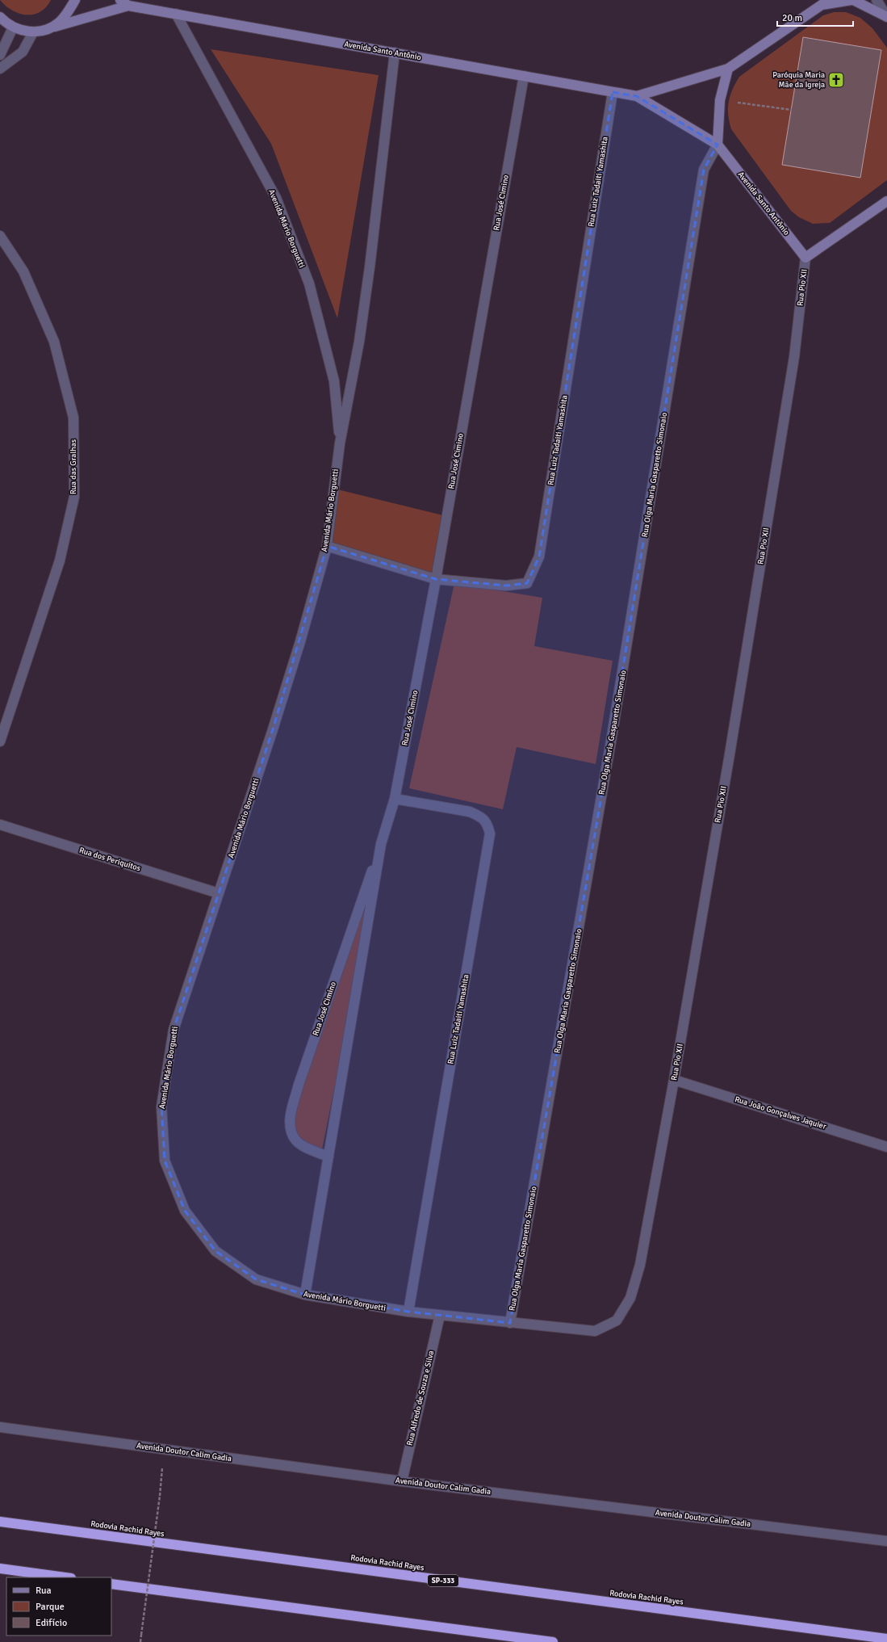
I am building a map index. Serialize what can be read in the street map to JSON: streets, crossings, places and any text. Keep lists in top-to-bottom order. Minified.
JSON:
{"streets":{"highway":["Rodovia Rachid Rayes","SP-333"],"main road":["Avenida Santo Antônio"],"street":["Rua Luiz Tadaiti Yamashita","Rua José Cimino","Avenida Mário Borguetti","Rua Pio XII","Rua das Gralhas","Rua Olga Maria Gasparetto Simonaio","Rua dos Periquitos","Rua João Gonçalves Jaquier","Rua Alfredo de Souza e Silva","Avenida Doutor Calim Gadia"]},"crossings":[["Avenida Santo Antônio","Rua Luiz Tadaiti Yamashita"],["Avenida Santo Antônio","Rua José Cimino"],["Avenida Santo Antônio","Avenida Mário Borguetti"],["Avenida Santo Antônio","Rua Pio XII"],["Avenida Santo Antônio","Rua Olga Maria Gasparetto Simonaio"],["Rua Luiz Tadaiti Yamashita","Rua José Cimino"],["Rua Luiz Tadaiti Yamashita","Avenida Mário Borguetti"],["Rua José Cimino","Avenida Mário Borguetti"],["Avenida Mário Borguetti","Rua Pio XII"],["Avenida Mário Borguetti","Rua Olga Maria Gasparetto Simonaio"],["Avenida Mário Borguetti","Rua dos Periquitos"],["Avenida Mário Borguetti","Rua Alfredo de Souza e Silva"],["Rua Pio XII","Rua João Gonçalves Jaquier"],["Rua Alfredo de Souza e Silva","Avenida Doutor Calim Gadia"]],"places":{"church":["Paróquia Maria Mãe da Igreja"]},"legend":["Rua","Parque","Edifício"],"scale_bar":"20 m"}
